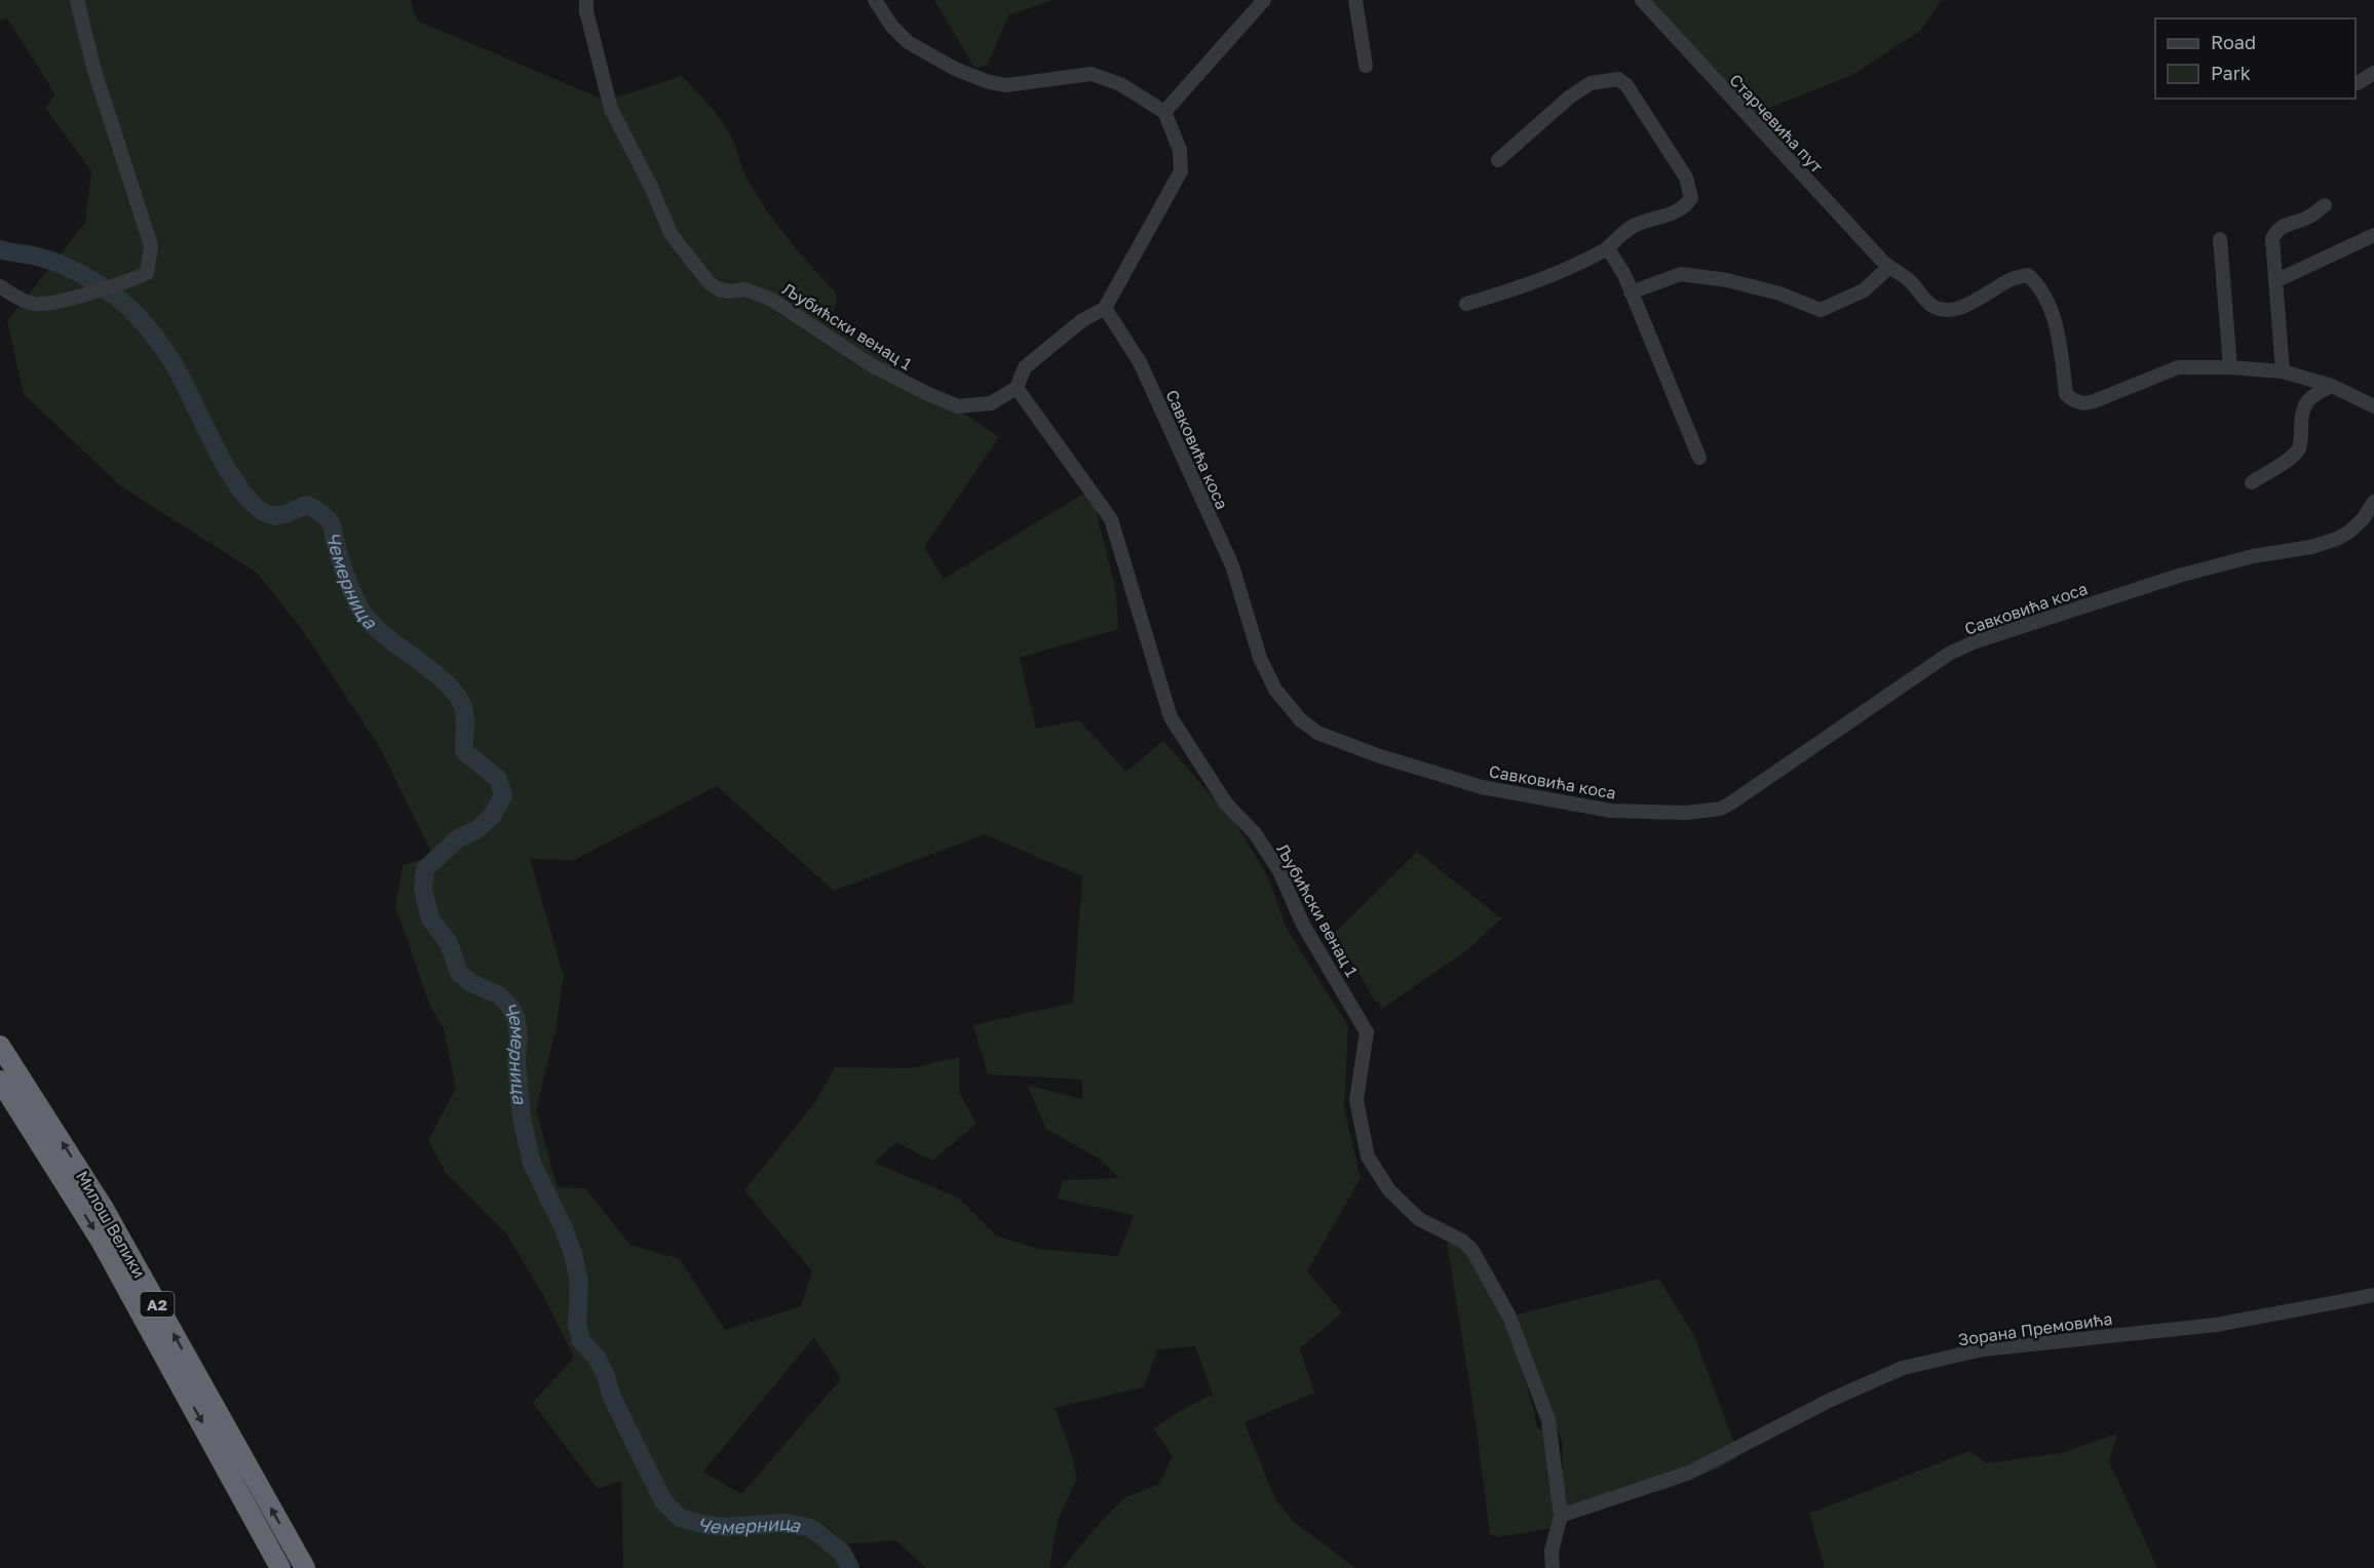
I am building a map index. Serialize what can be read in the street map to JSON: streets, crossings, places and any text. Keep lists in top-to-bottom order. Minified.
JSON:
{"streets":{"highway":["Милош Велики","A2"],"street":["Старчевића пут","Љубићски венац 1","Савковића коса","Зорана Премовића"]},"crossings":[["Љубићски венац 1","Савковића коса"],["Љубићски венац 1","Зорана Премовића"]],"water":["Чемерница"],"legend":["Road","Park"]}
